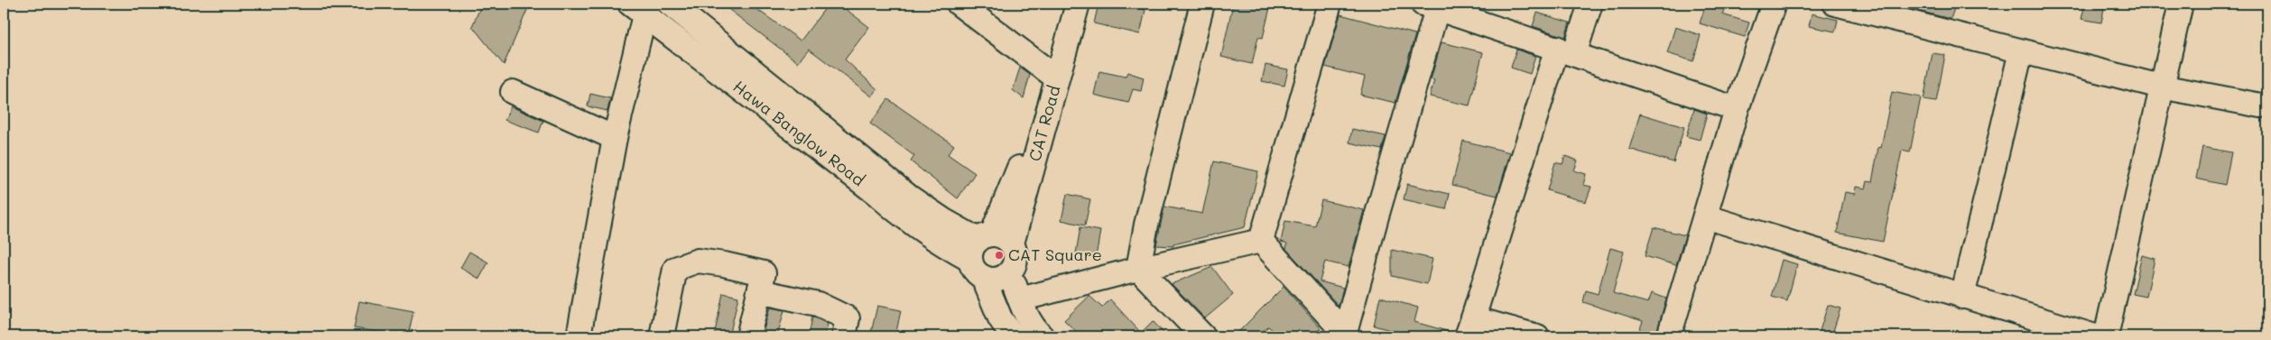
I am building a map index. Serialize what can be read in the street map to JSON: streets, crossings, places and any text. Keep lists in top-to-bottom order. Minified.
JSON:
{"streets":{"street":["CAT Road","Hawa Banglow Road"]},"crossings":[["CAT Road","Hawa Banglow Road"]],"places":["CAT Square"]}
